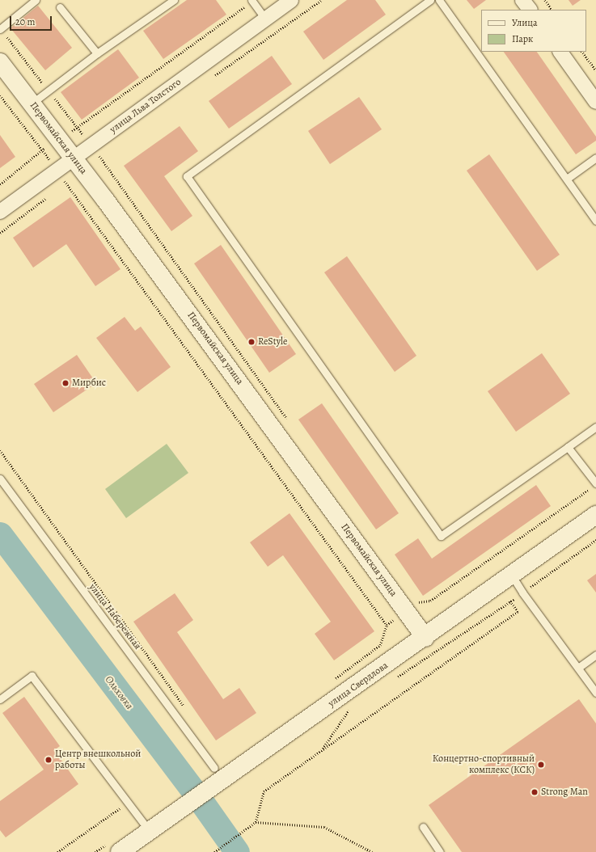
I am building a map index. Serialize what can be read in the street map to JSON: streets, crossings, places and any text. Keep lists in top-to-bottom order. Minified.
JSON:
{"streets":{"main road":["Первомайская улица","улица Свердлова"],"street":["улица Льва Толстого"],"lane":["улица Набережная"]},"crossings":[["улица Льва Толстого","Первомайская улица"],["Первомайская улица","улица Свердлова"],["улица Набережная","улица Свердлова"]],"water":["Ольховка"],"places":["ReStyle","Мирбис","Центр внешкольной работы","Концертно-спортивный комплекс (КСК)","Strong Man"],"legend":["Улица","Парк"],"scale_bar":"20 m"}
